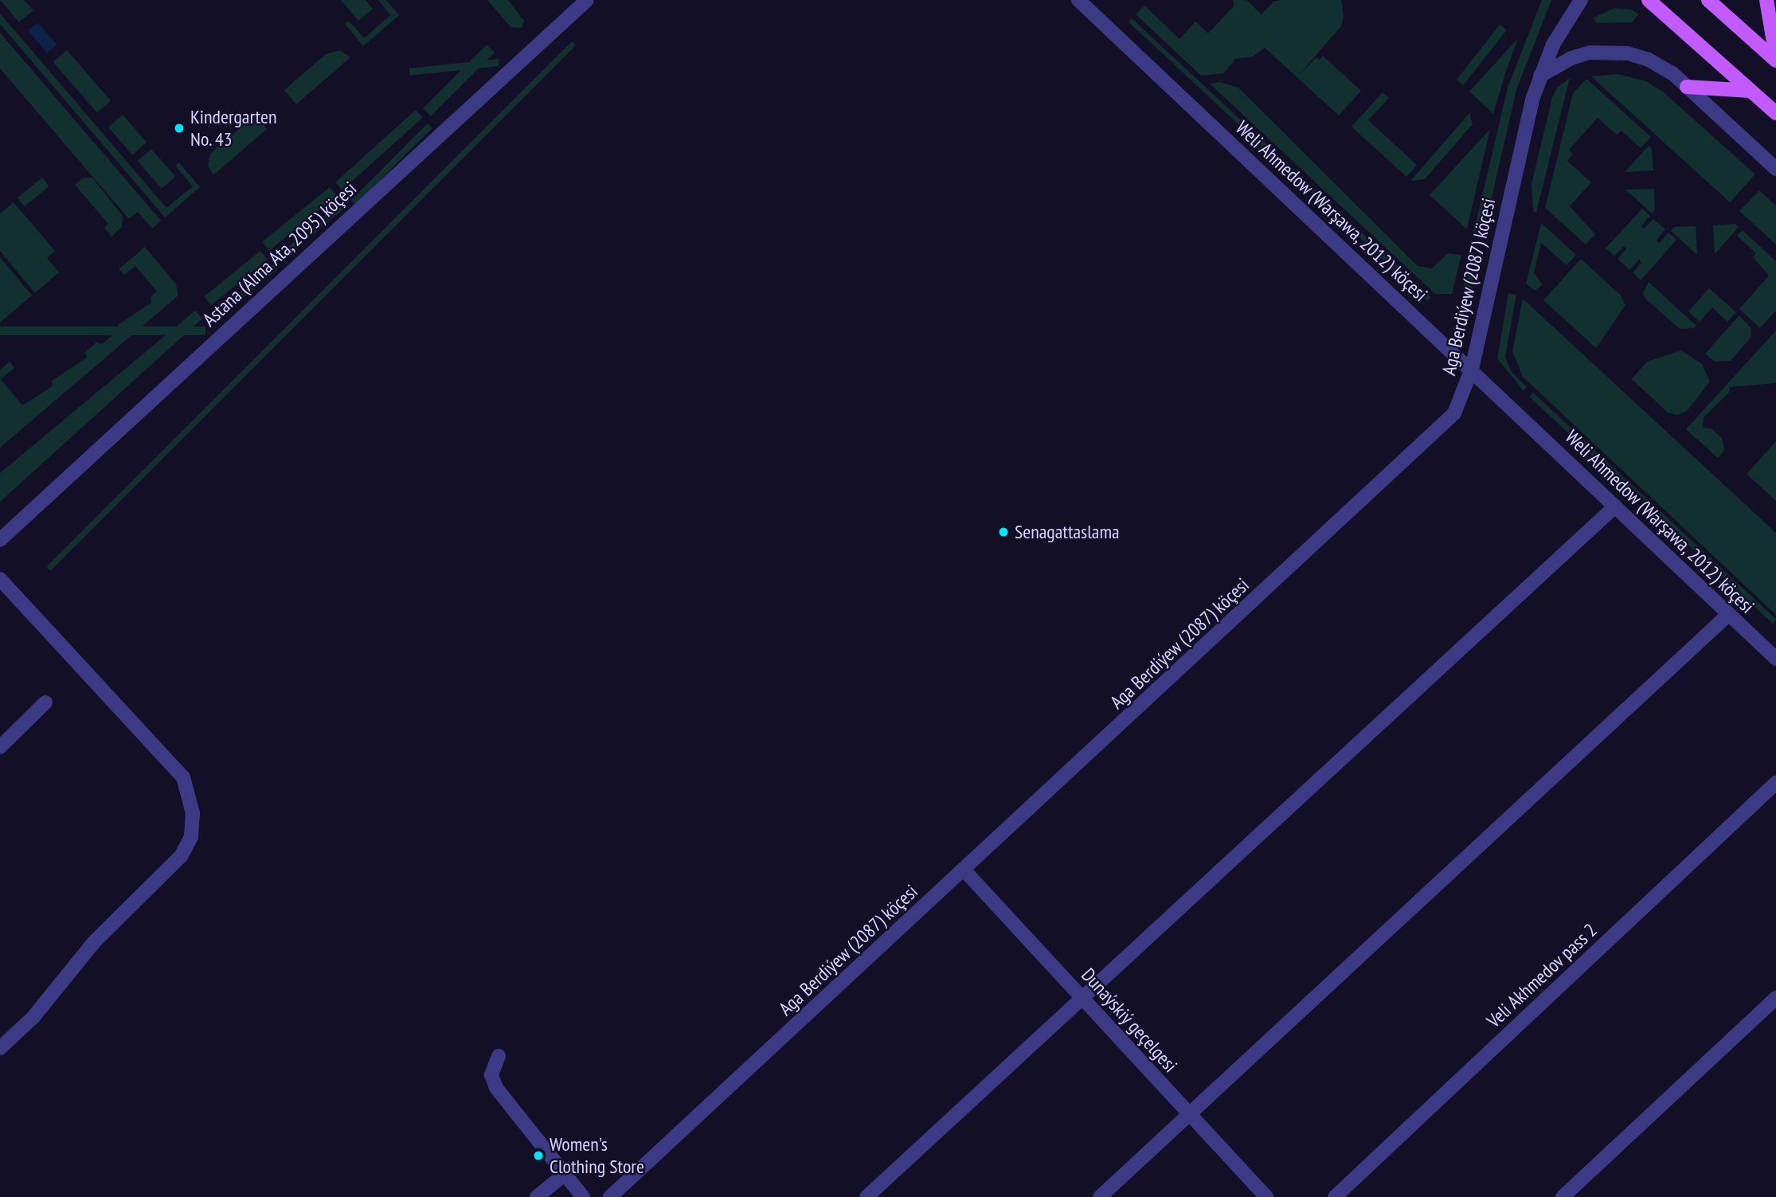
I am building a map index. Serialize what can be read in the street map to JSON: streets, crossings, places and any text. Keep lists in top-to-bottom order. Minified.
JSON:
{"streets":{"street":["Weli Ahmedow (Warşawa, 2012) köçesi","Astana (Alma Ata, 2095) köçesi","Aga Berdiýew (2087) köçesi","Veli Akhmedov pass 2","Dunaýskiý geçelgesi"]},"crossings":[["Weli Ahmedow (Warşawa, 2012) köçesi","Aga Berdiýew (2087) köçesi"],["Aga Berdiýew (2087) köçesi","Dunaýskiý geçelgesi"]],"places":["Kindergarten No. 43","Senagattaslama","Women's Clothing Store"]}
